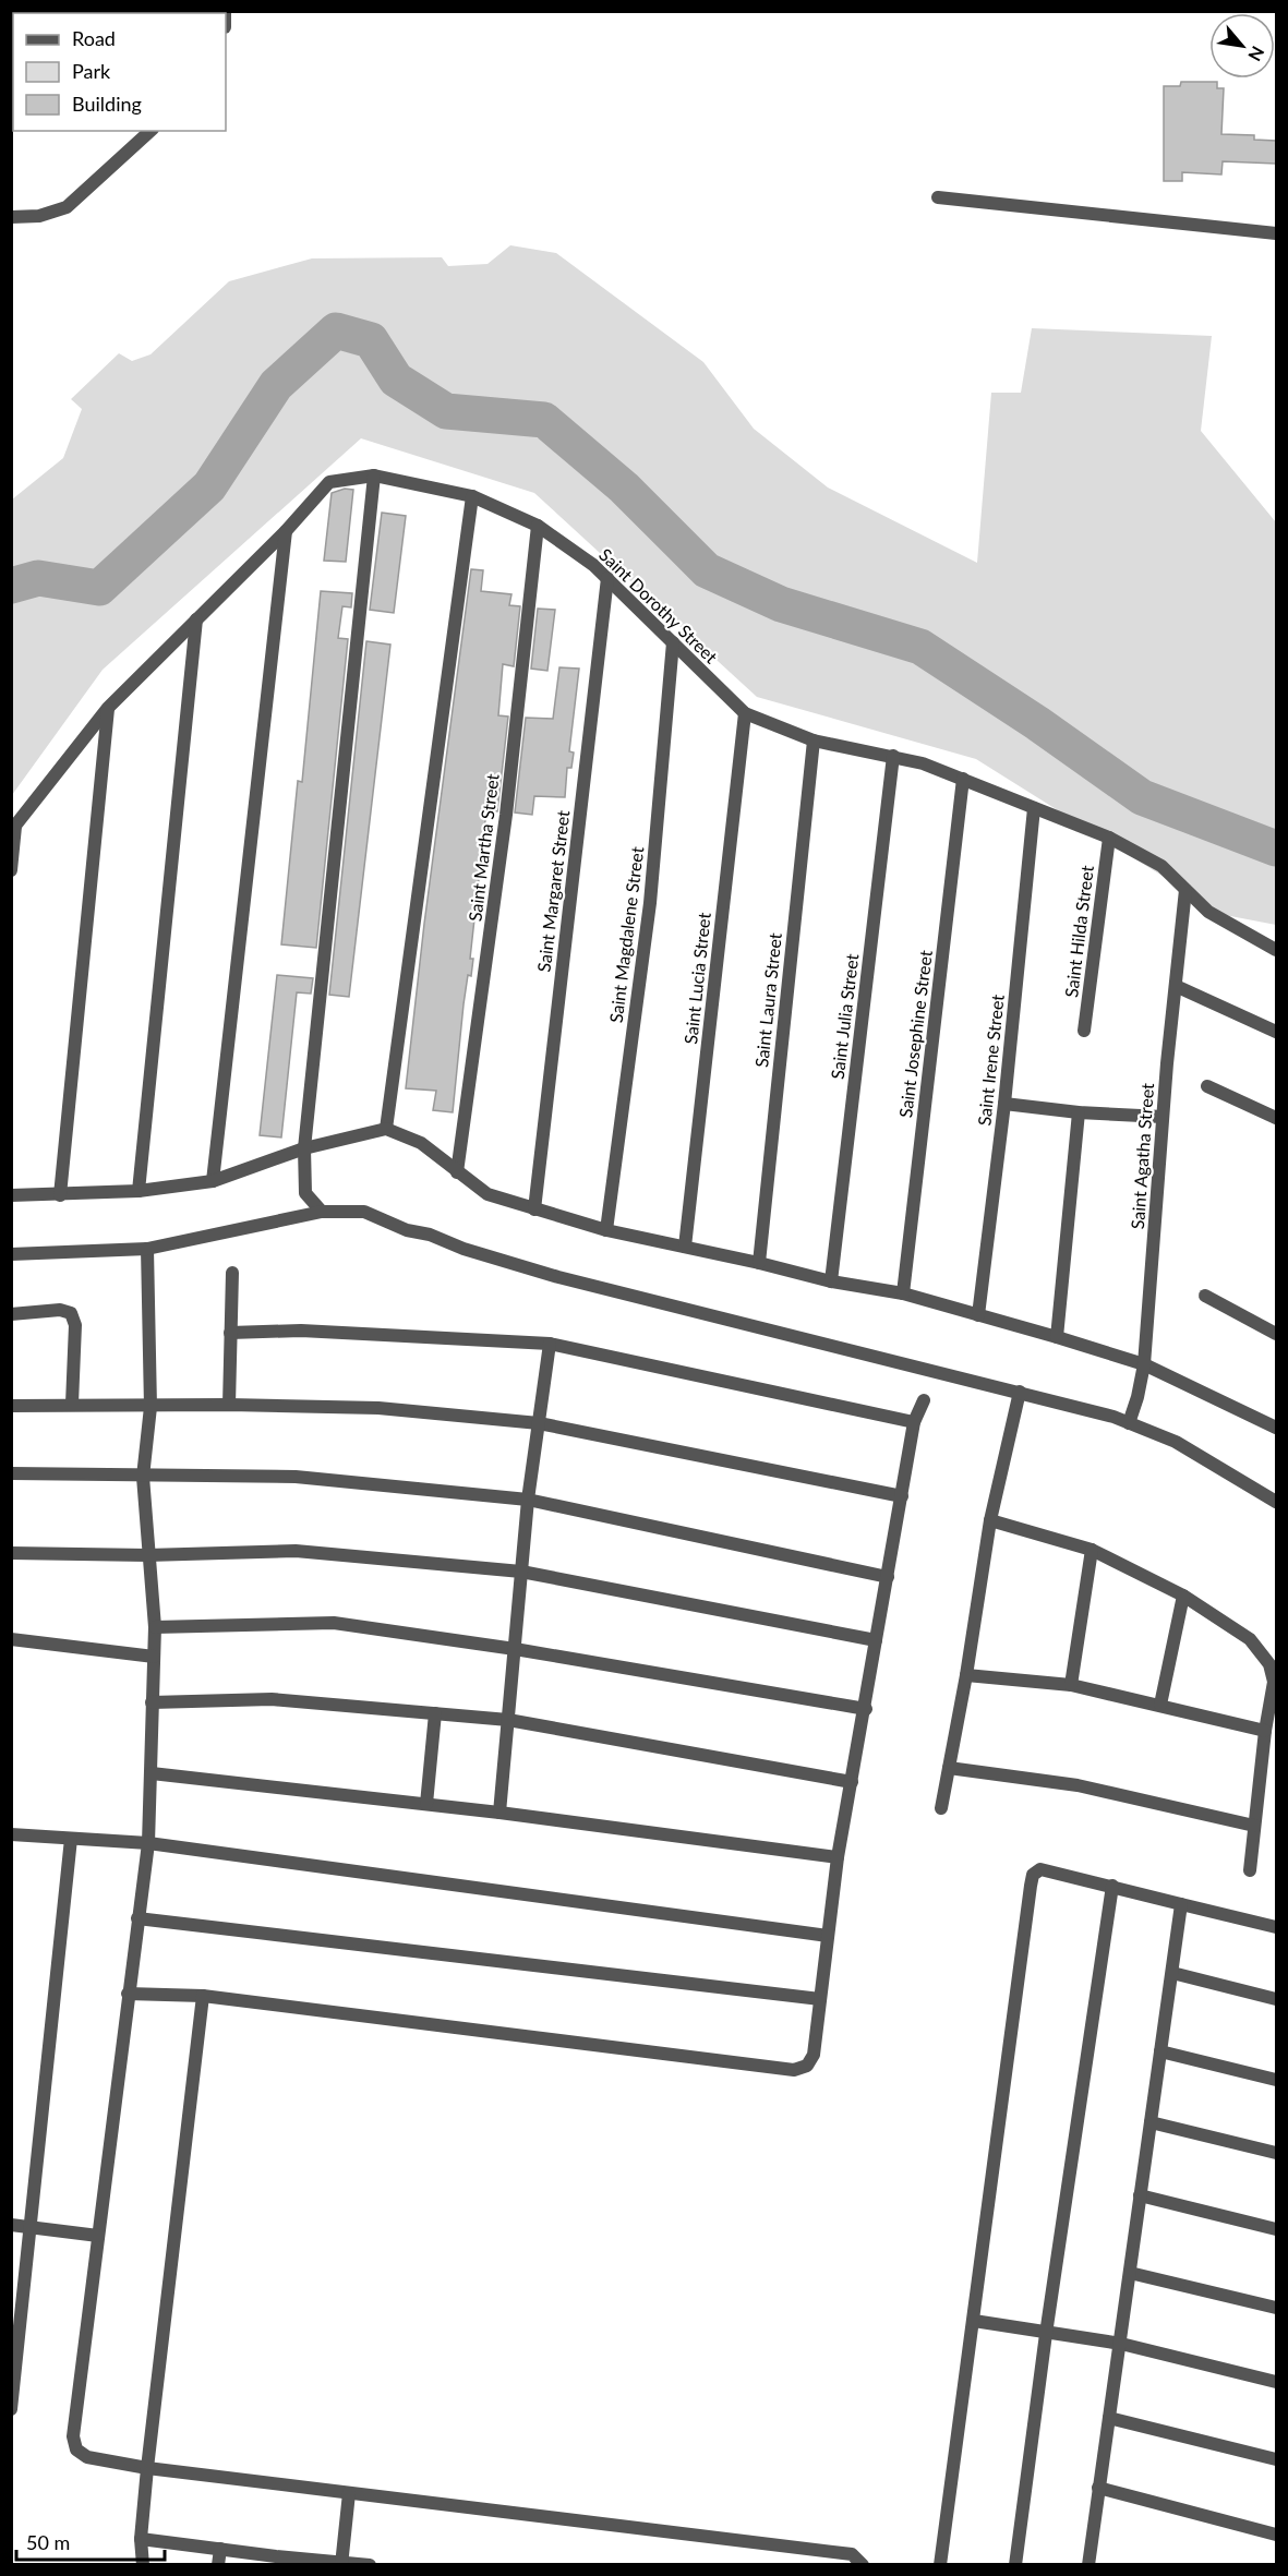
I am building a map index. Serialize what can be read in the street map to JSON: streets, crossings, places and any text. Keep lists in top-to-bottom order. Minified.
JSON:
{"streets":{"street":["Saint Dorothy Street","Saint Martha Street","Saint Margaret Street","Saint Hilda Street","Saint Magdalene Street","Saint Lucia Street","Saint Laura Street","Saint Julia Street","Saint Josephine Street","Saint Irene Street","Saint Agatha Street"]},"crossings":[["Saint Dorothy Street","Saint Martha Street"],["Saint Dorothy Street","Saint Margaret Street"],["Saint Dorothy Street","Saint Hilda Street"],["Saint Dorothy Street","Saint Magdalene Street"],["Saint Dorothy Street","Saint Lucia Street"],["Saint Dorothy Street","Saint Laura Street"],["Saint Dorothy Street","Saint Julia Street"],["Saint Dorothy Street","Saint Josephine Street"],["Saint Dorothy Street","Saint Irene Street"],["Saint Dorothy Street","Saint Agatha Street"]],"legend":["Road","Park","Building"],"scale_bar":"50 m","north":"bottom right"}
